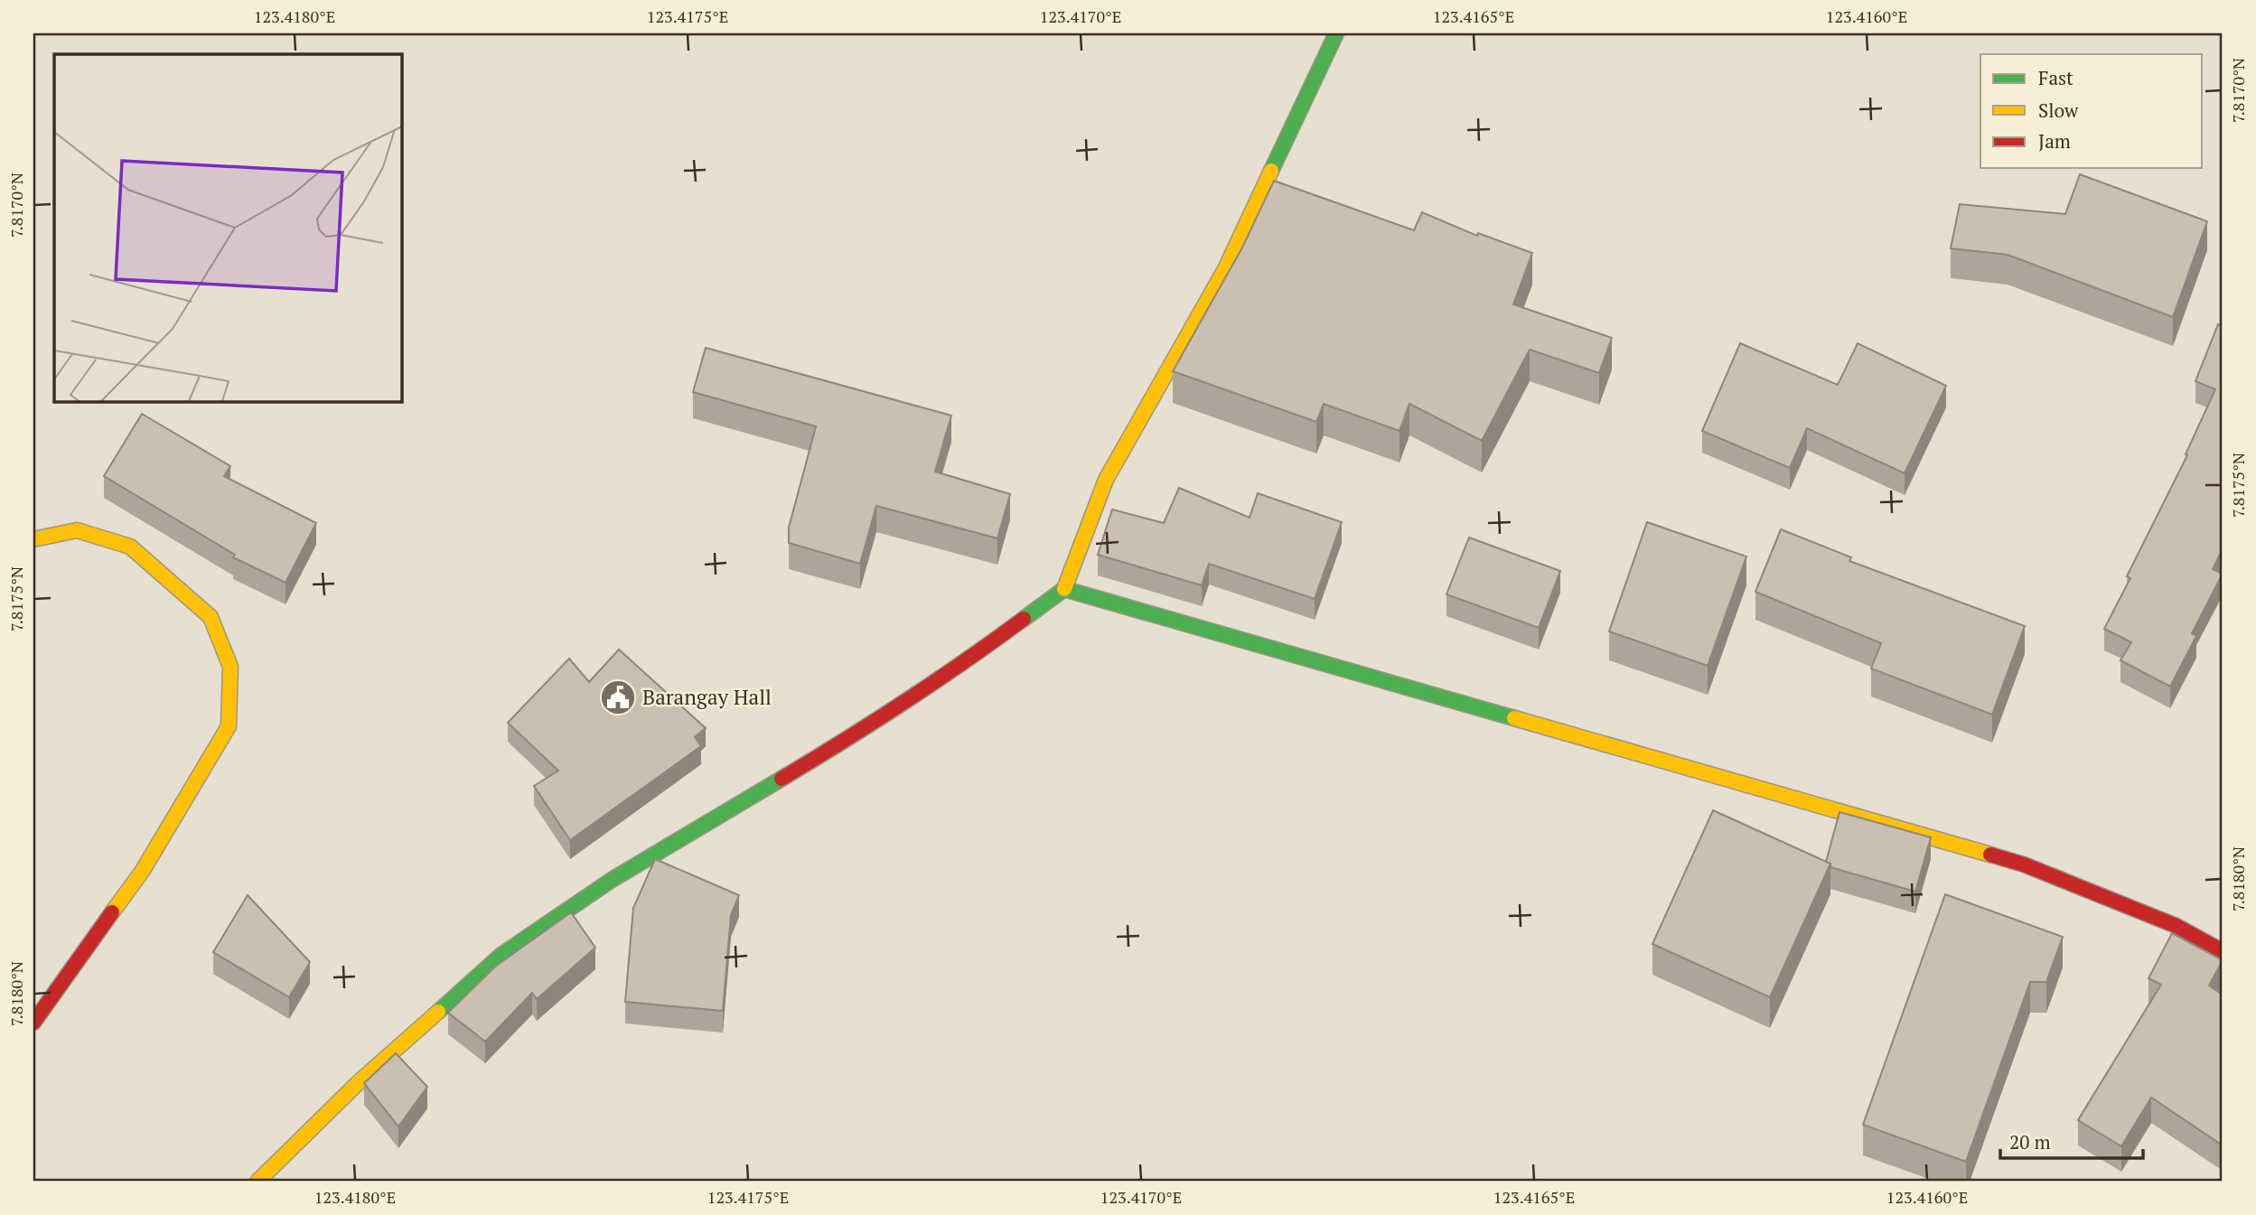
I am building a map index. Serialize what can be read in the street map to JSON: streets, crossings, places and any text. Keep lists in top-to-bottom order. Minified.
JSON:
{"places":{"public building":["Barangay Hall"]},"legend":["Fast","Slow","Jam"],"scale_bar":"20 m","coordinates":["123.4180°E","123.4175°E","123.4170°E","123.4165°E","123.4160°E","7.8170°N","7.8175°N","7.8180°N"]}
